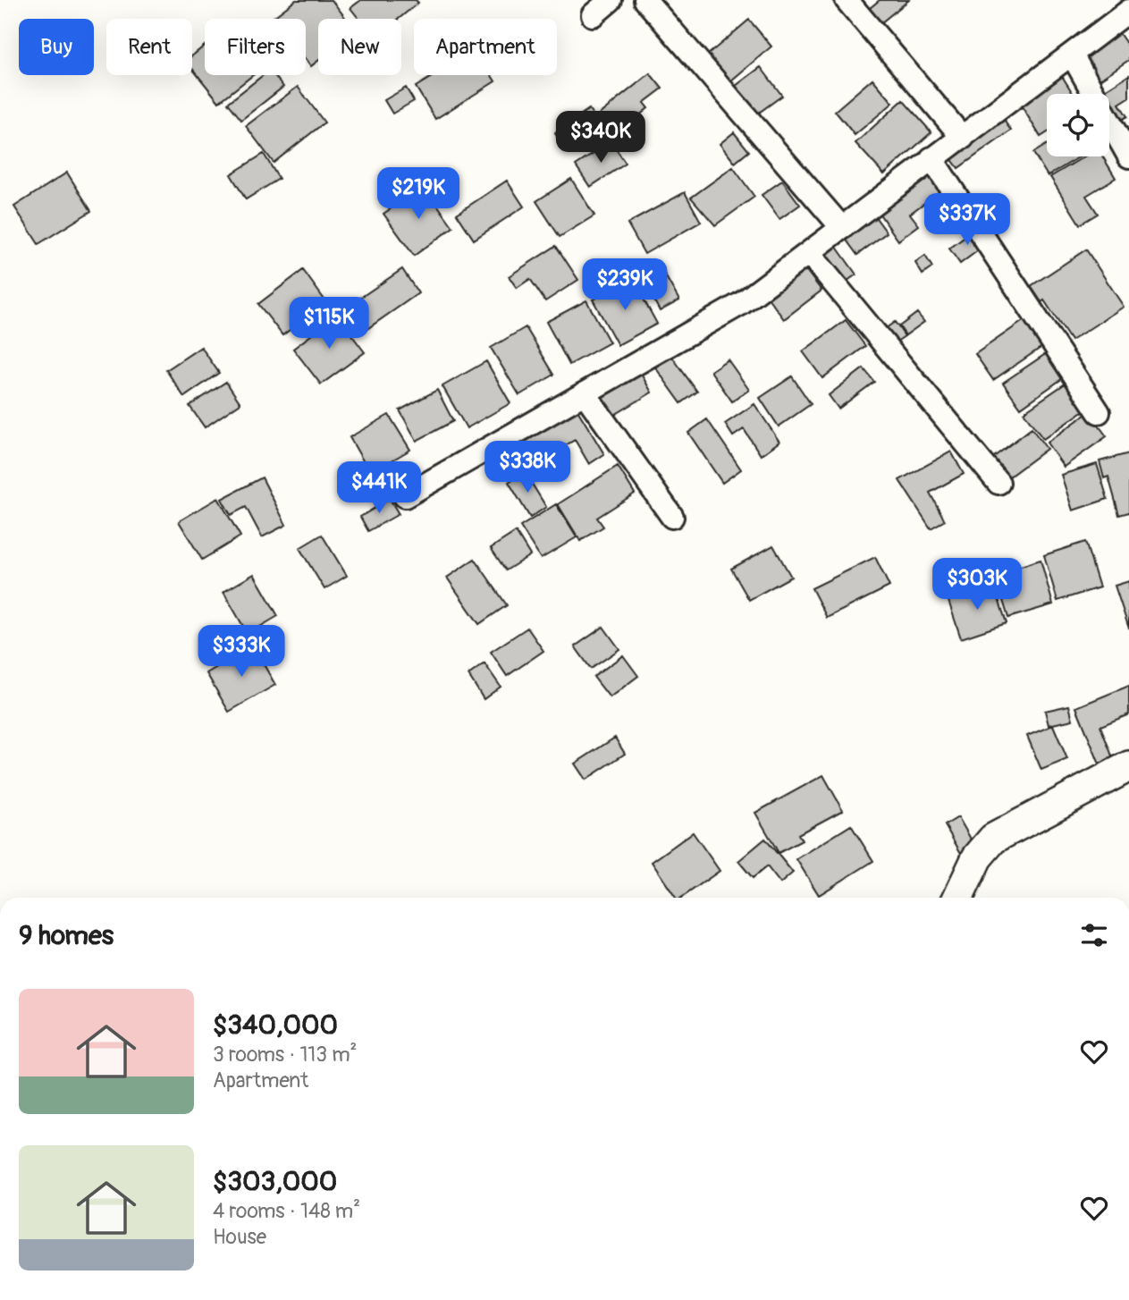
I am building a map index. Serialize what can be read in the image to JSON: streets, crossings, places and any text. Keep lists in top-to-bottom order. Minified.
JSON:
{"page":{"chip":["Buy","Rent","Filters","New","Apartment"],"price":["$340K","$219K","$337K","$239K","$115K","$338K","$441K","$303K","$333K"],"heading":"9 homes","list":[{"name":"$340,000","note":"3 rooms · 113 m² · Apartment"},{"name":"$303,000","note":"4 rooms · 148 m² · House"}]}}
